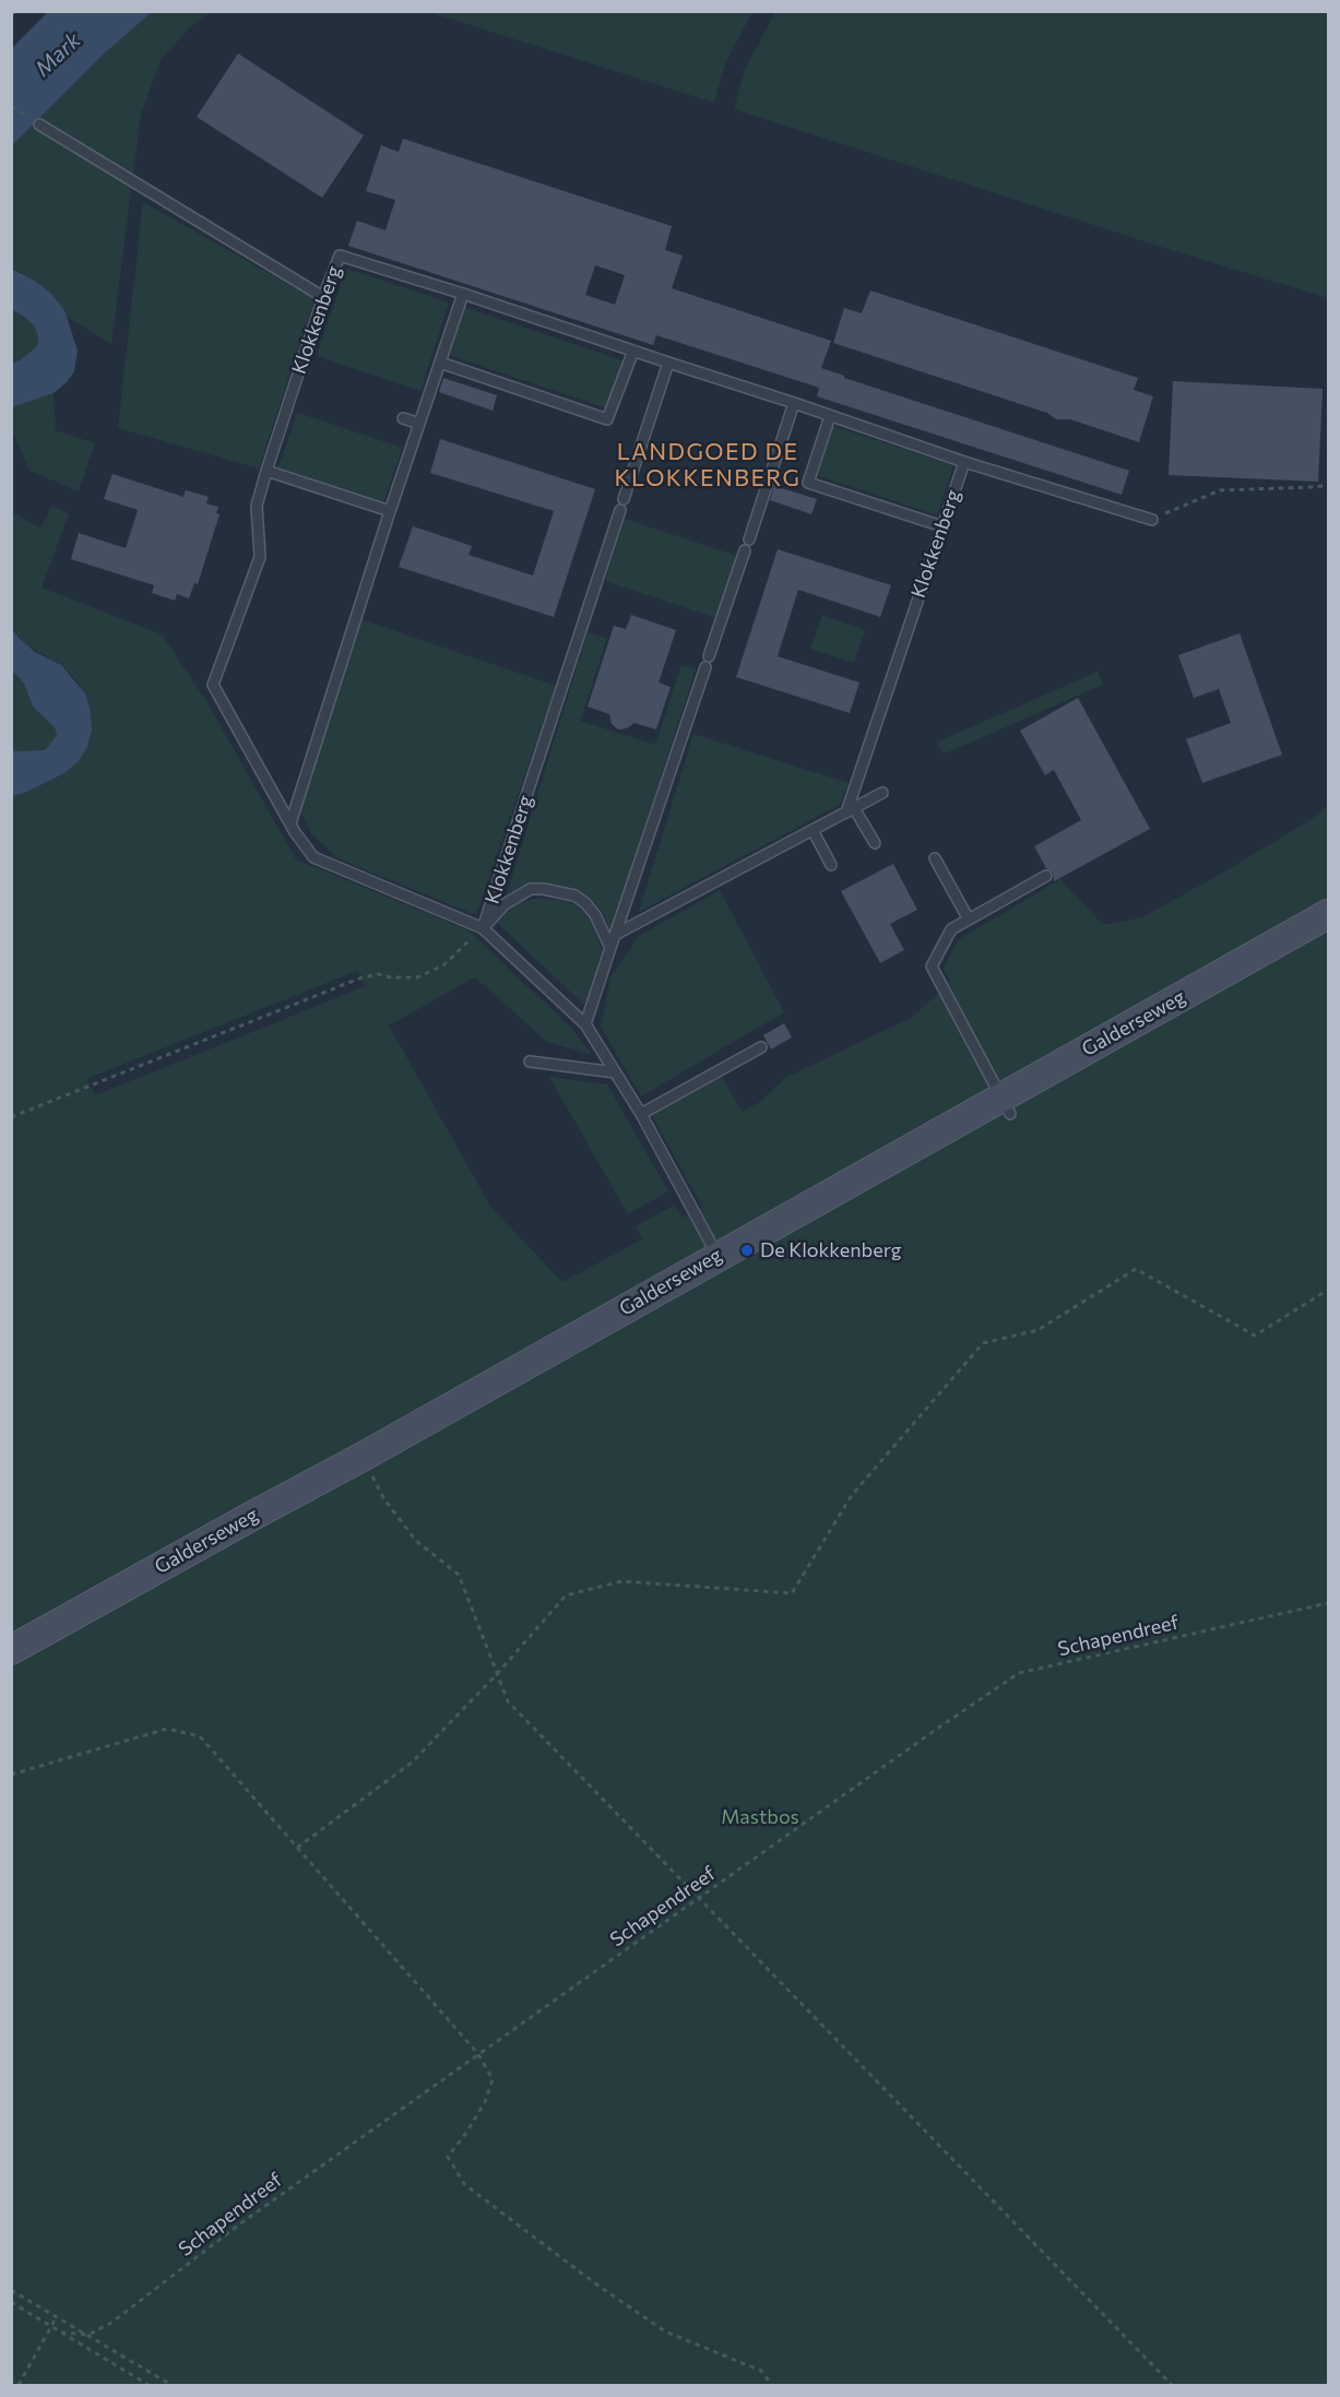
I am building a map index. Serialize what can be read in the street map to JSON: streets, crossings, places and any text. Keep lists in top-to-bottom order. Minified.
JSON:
{"streets":{"street":["Galderseweg"],"lane":["Klokkenberg"],"path":["Schapendreef"]},"crossings":[["Klokkenberg","Galderseweg"]],"districts":["LANDGOED DE KLOKKENBERG"],"water":["Mark"],"parks":["Mastbos"],"places":["De Klokkenberg"]}
